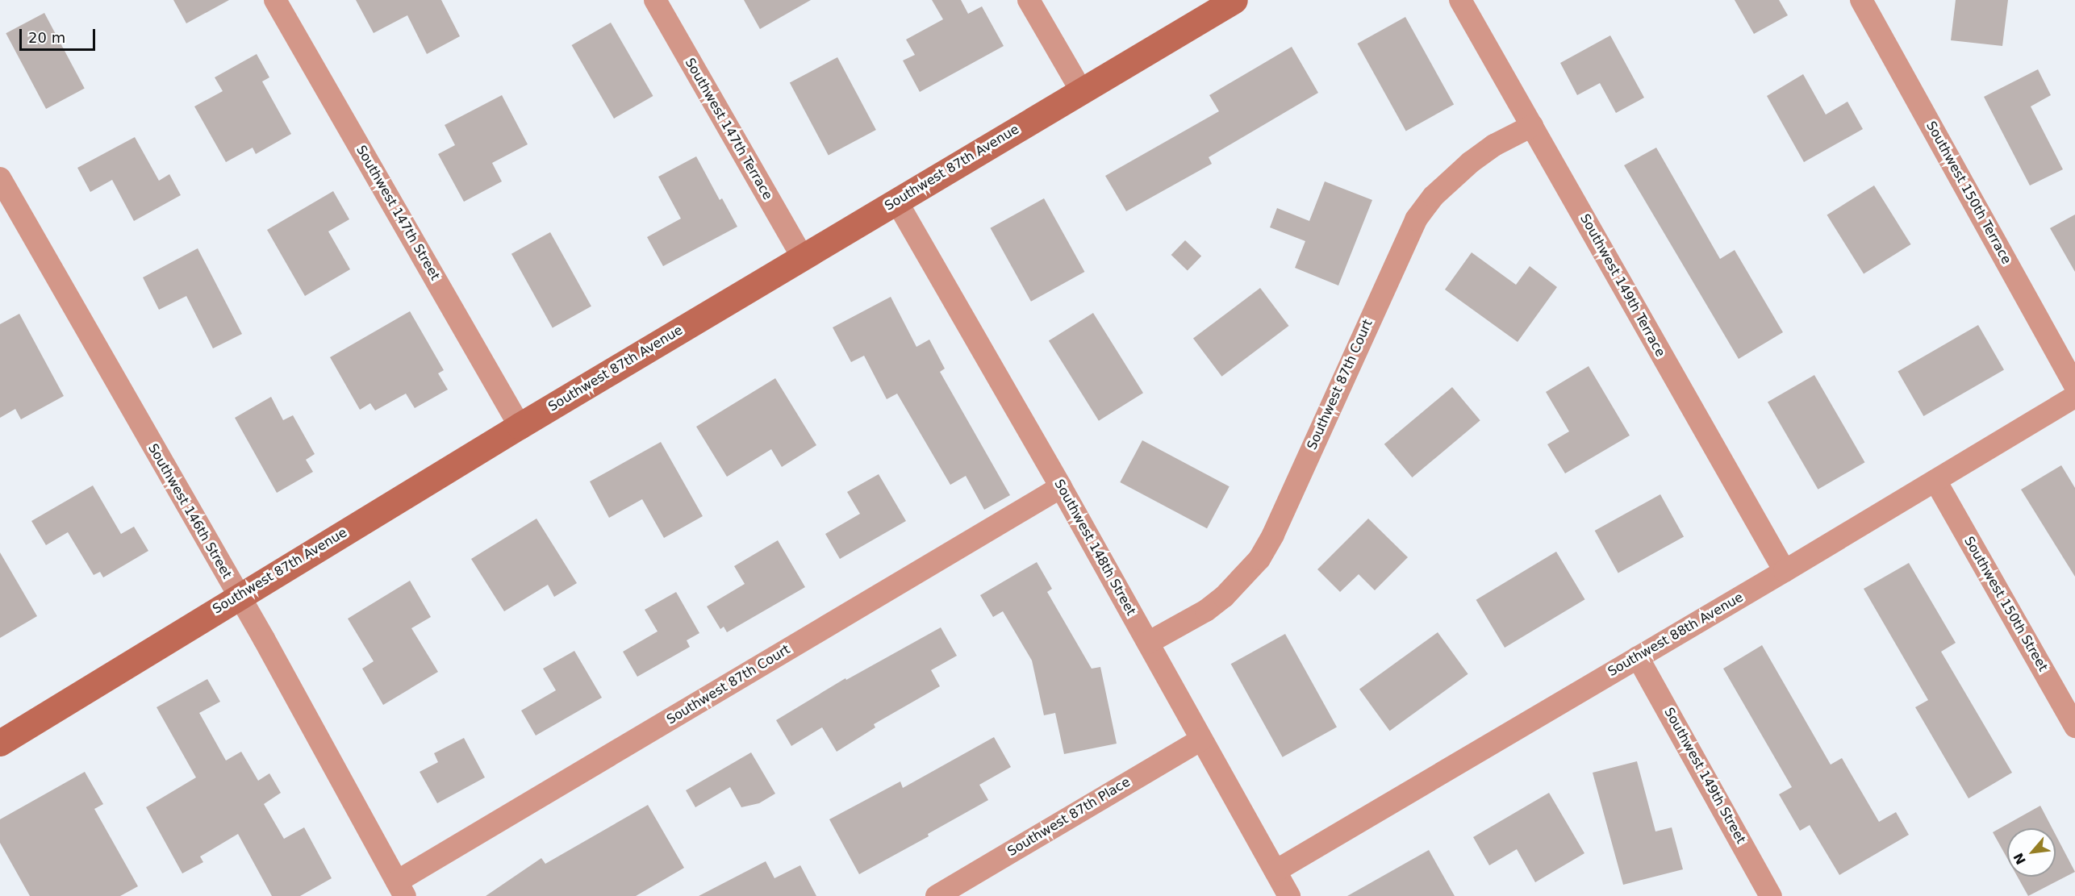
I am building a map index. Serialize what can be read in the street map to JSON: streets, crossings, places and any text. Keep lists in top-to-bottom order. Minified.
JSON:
{"streets":{"street":["Southwest 147th Terrace","Southwest 87th Avenue","Southwest 150th Terrace","Southwest 147th Street","Southwest 149th Terrace","Southwest 87th Court","Southwest 146th Street","Southwest 148th Street","Southwest 150th Street","Southwest 88th Avenue","Southwest 149th Street","Southwest 87th Place"]},"crossings":[["Southwest 147th Terrace","Southwest 87th Avenue"],["Southwest 87th Avenue","Southwest 147th Street"],["Southwest 87th Avenue","Southwest 146th Street"],["Southwest 87th Avenue","Southwest 148th Street"],["Southwest 149th Terrace","Southwest 87th Court"],["Southwest 149th Terrace","Southwest 88th Avenue"],["Southwest 87th Court","Southwest 146th Street"],["Southwest 87th Court","Southwest 148th Street"],["Southwest 148th Street","Southwest 88th Avenue"],["Southwest 148th Street","Southwest 87th Place"],["Southwest 150th Street","Southwest 88th Avenue"],["Southwest 88th Avenue","Southwest 149th Street"]],"scale_bar":"20 m","north":"bottom left"}
